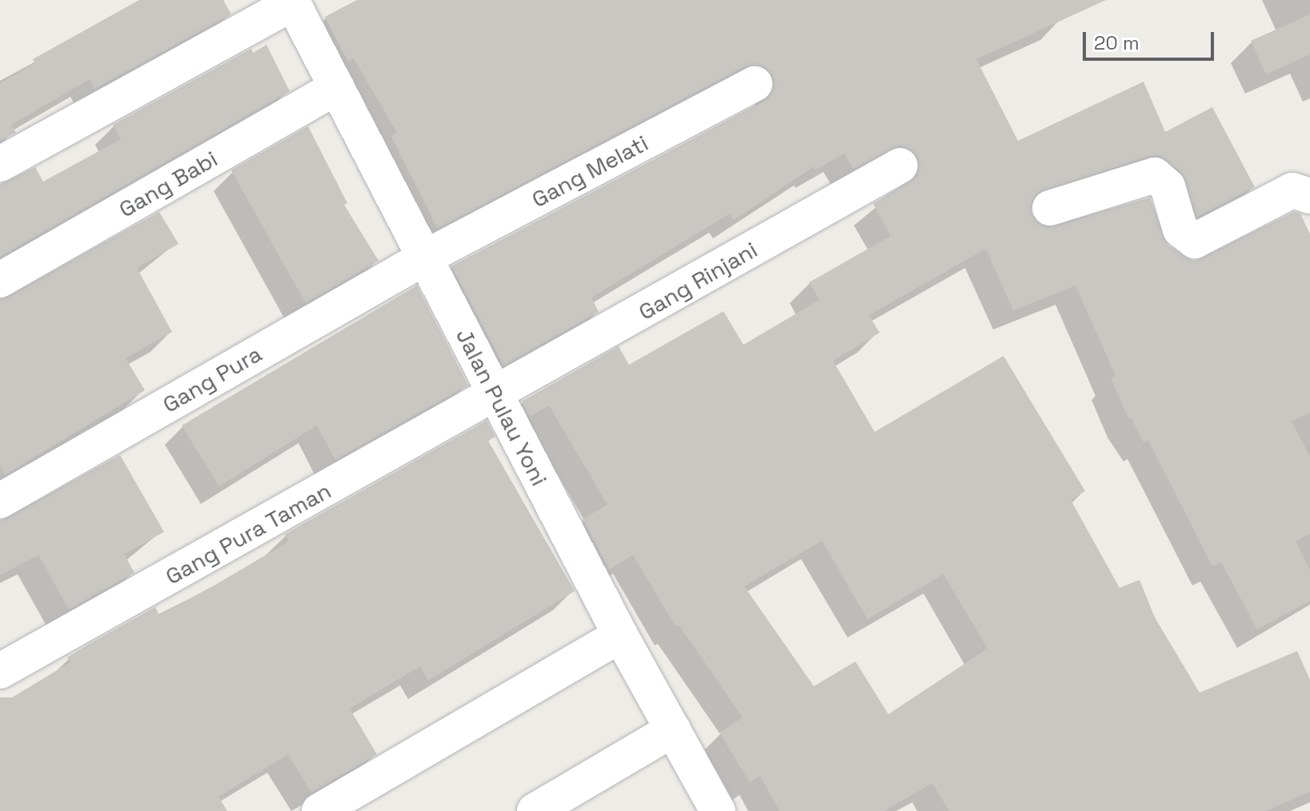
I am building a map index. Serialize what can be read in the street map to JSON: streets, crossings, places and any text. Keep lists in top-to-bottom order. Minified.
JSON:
{"streets":{"street":["Gang Melati","Gang Babi","Gang Rinjani","Gang Pura","Jalan Pulau Yoni","Gang Pura Taman"]},"crossings":[["Gang Melati","Gang Pura"],["Gang Melati","Jalan Pulau Yoni"],["Gang Babi","Jalan Pulau Yoni"],["Gang Rinjani","Jalan Pulau Yoni"],["Gang Rinjani","Gang Pura Taman"],["Gang Pura","Jalan Pulau Yoni"],["Jalan Pulau Yoni","Gang Pura Taman"]],"scale_bar":"20 m"}
